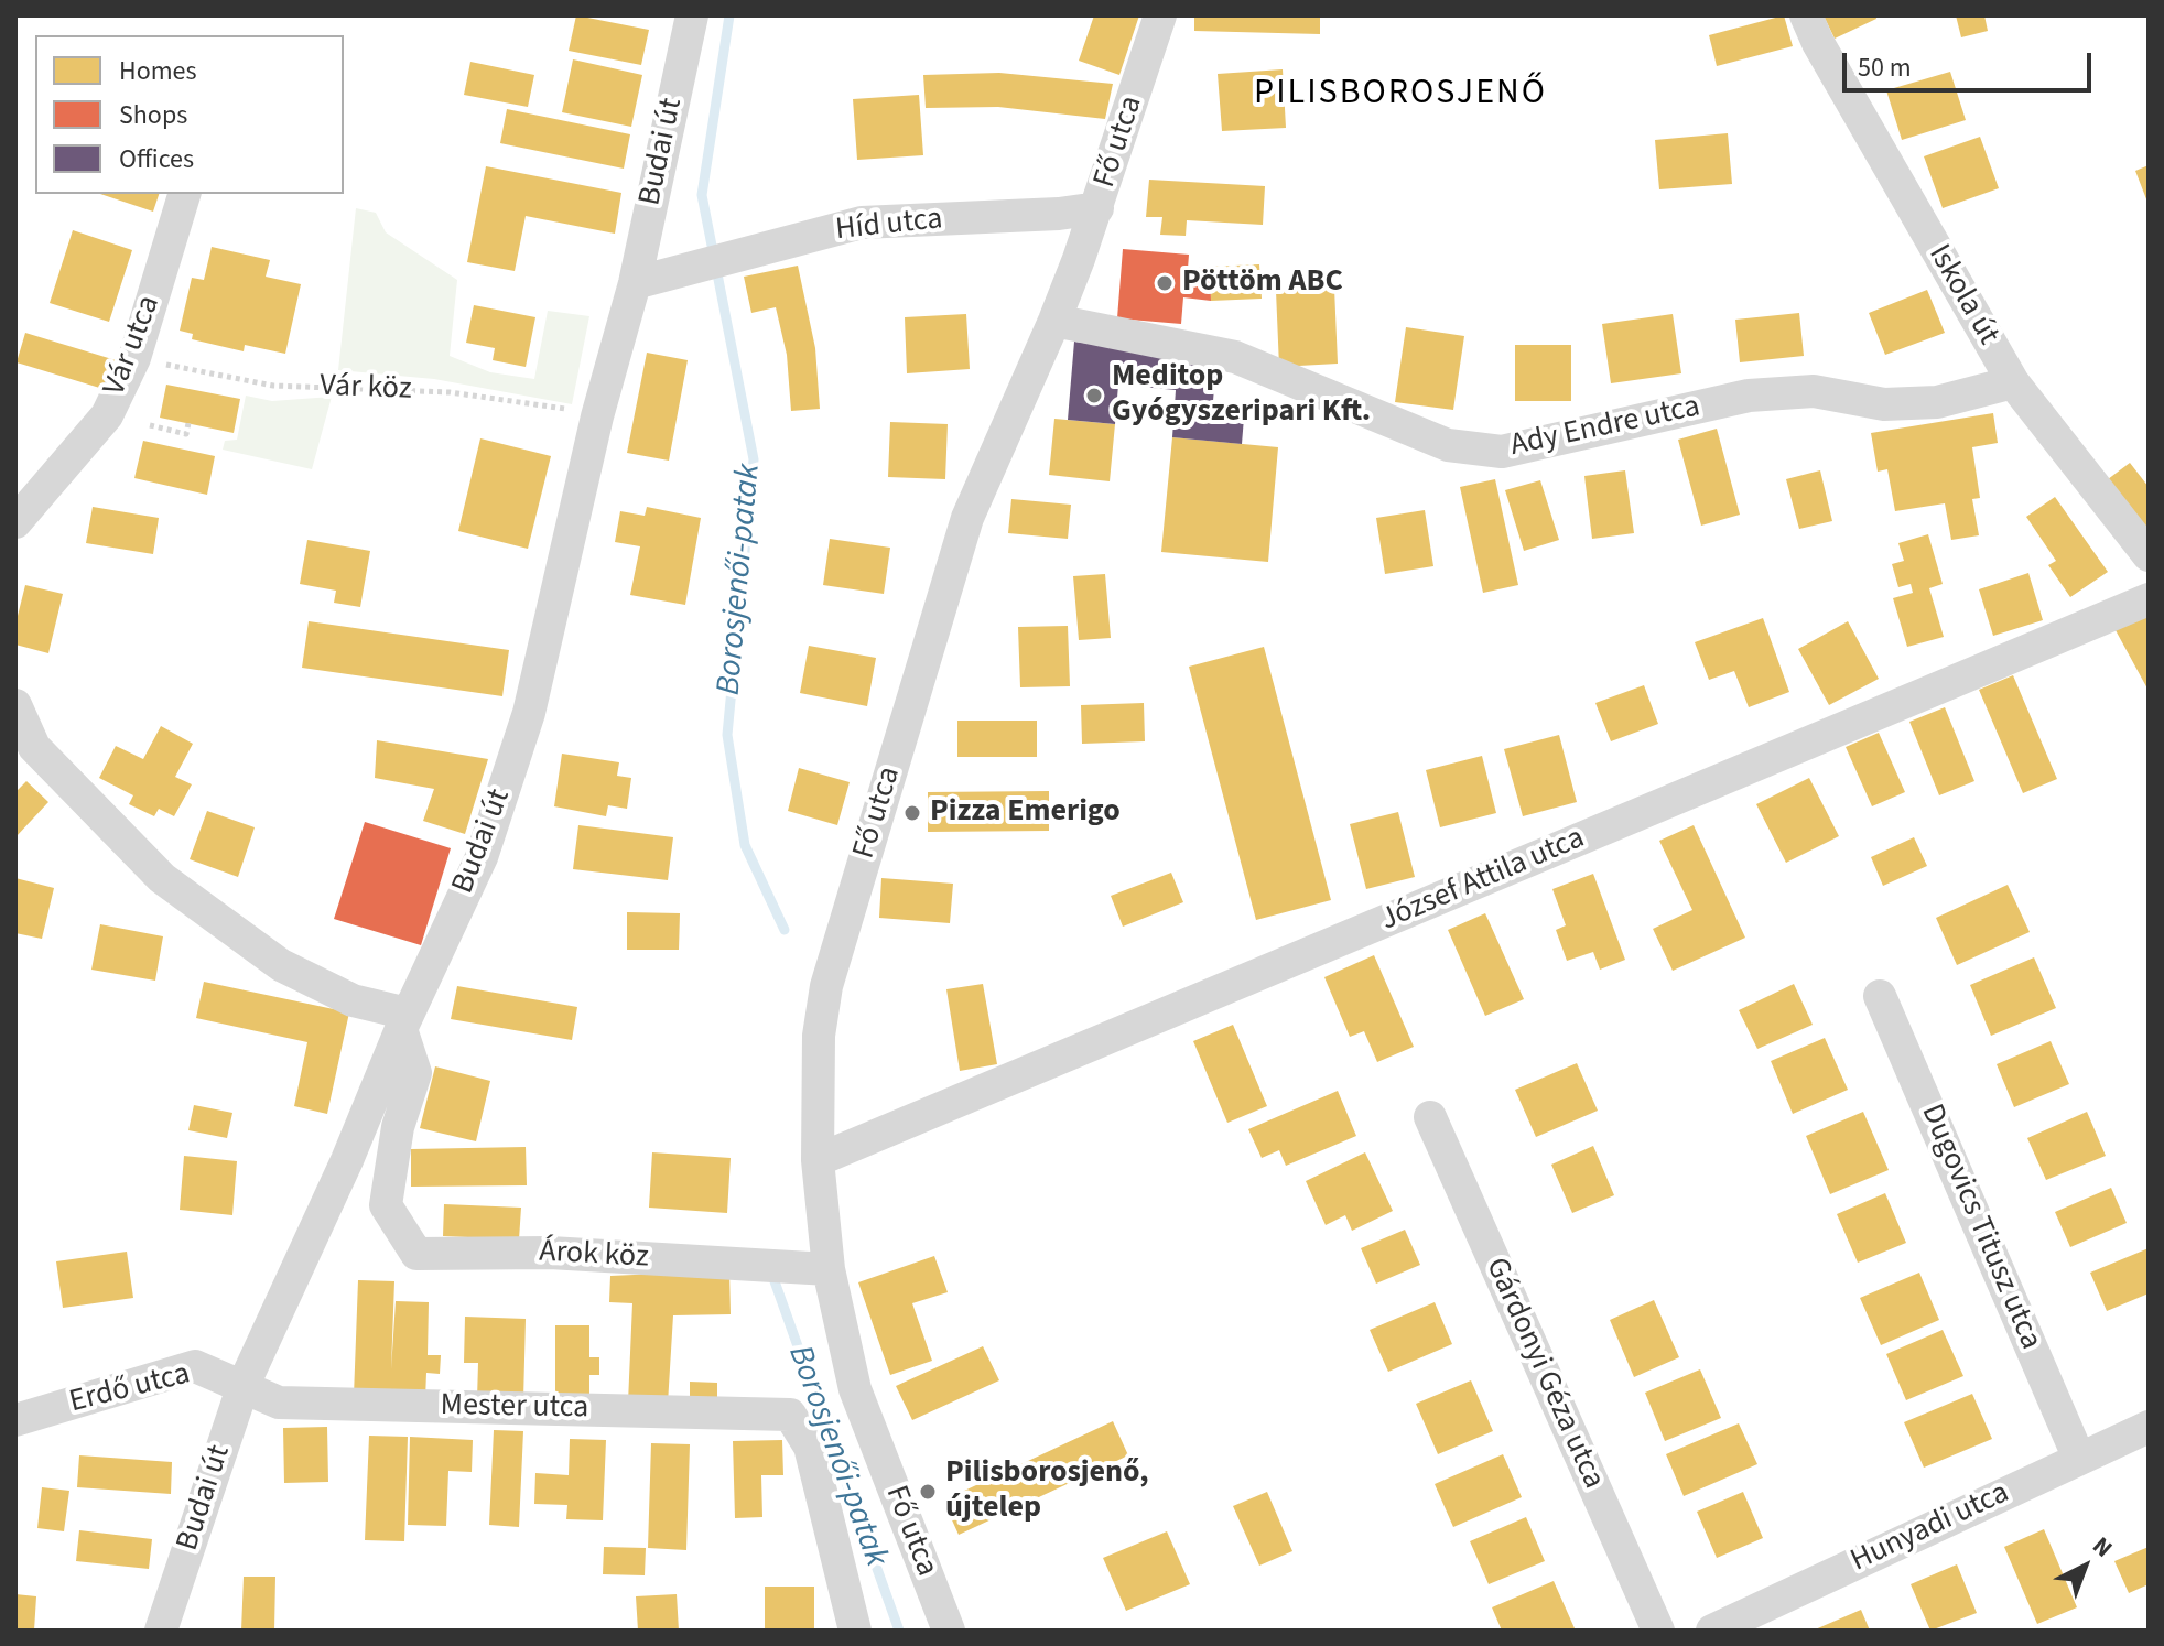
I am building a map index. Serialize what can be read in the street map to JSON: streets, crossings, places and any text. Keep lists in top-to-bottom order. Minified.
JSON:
{"streets":{"street":["Fő utca","Budai út","Híd utca","Iskola út","Vár utca","Ady Endre utca","József Attila utca","Dugovics Titusz utca","Árok köz","Gárdonyi Géza utca","Erdő utca","Mester utca","Hunyadi utca"],"path":["Vár köz"]},"crossings":[["Fő utca","Híd utca"],["Fő utca","Ady Endre utca"],["Fő utca","József Attila utca"],["Fő utca","Árok köz"],["Budai út","Híd utca"],["Budai út","Vár köz"],["Budai út","Árok köz"],["Budai út","Erdő utca"],["Budai út","Mester utca"],["Iskola út","Ady Endre utca"],["Vár utca","Vár köz"],["Dugovics Titusz utca","Hunyadi utca"],["Erdő utca","Mester utca"]],"districts":["PILISBOROSJENŐ"],"water":["Borosjenői-patak"],"places":["Pöttöm ABC","Meditop Gyógyszeripari Kft.","Pizza Emerigo","Pilisborosjenő, újtelep"],"legend":["Homes","Shops","Offices"],"scale_bar":"50 m","north":"top right"}
